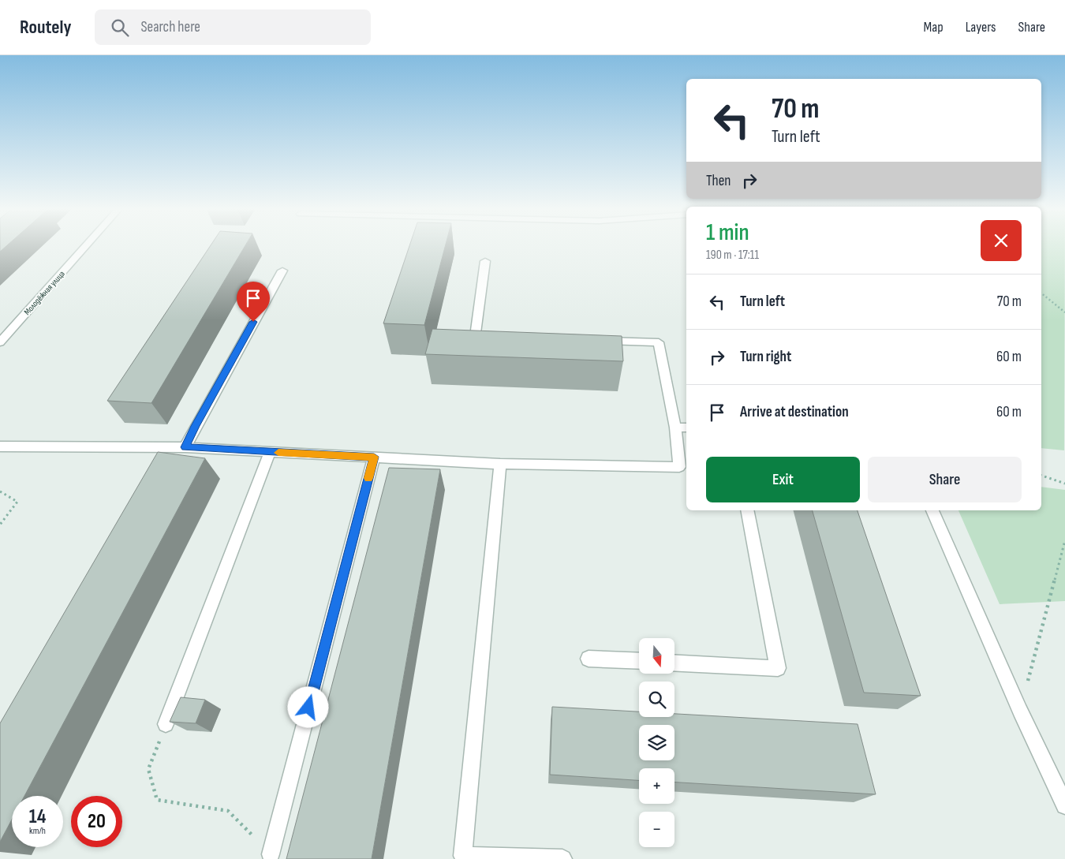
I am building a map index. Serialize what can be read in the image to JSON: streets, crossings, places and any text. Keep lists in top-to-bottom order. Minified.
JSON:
{"streets":{"street":["Молодёжная улица"]},"north":"bottom","page":{"header":"Routely","search":"Search here","nav":["Map","Layers","Share"],"turn":["70 m","Turn left"],"then":"Then","heading":["1 min","190 m · 17:11"],"list":[{"name":"Turn left","value":"70 m"},{"name":"Turn right","value":"60 m"},{"name":"Arrive at destination","value":"60 m"}],"buttons":["Exit","Share"],"map_buttons":["+","−"],"speed":"14 km/h","limit":"20"}}
